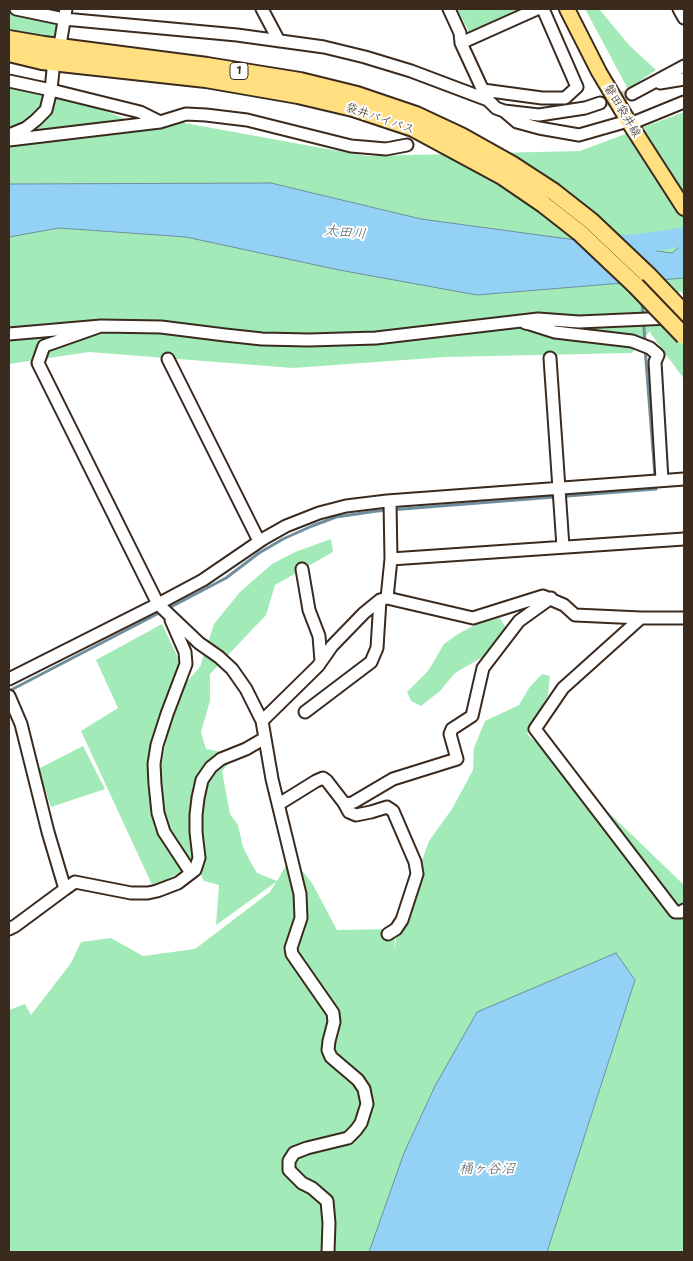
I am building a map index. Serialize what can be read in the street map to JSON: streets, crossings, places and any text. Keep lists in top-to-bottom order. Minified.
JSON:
{"streets":{"highway":["1","袋井バイパス"],"main road":["磐田袋井線"]},"water":["太田川","桶ヶ谷沼"]}
